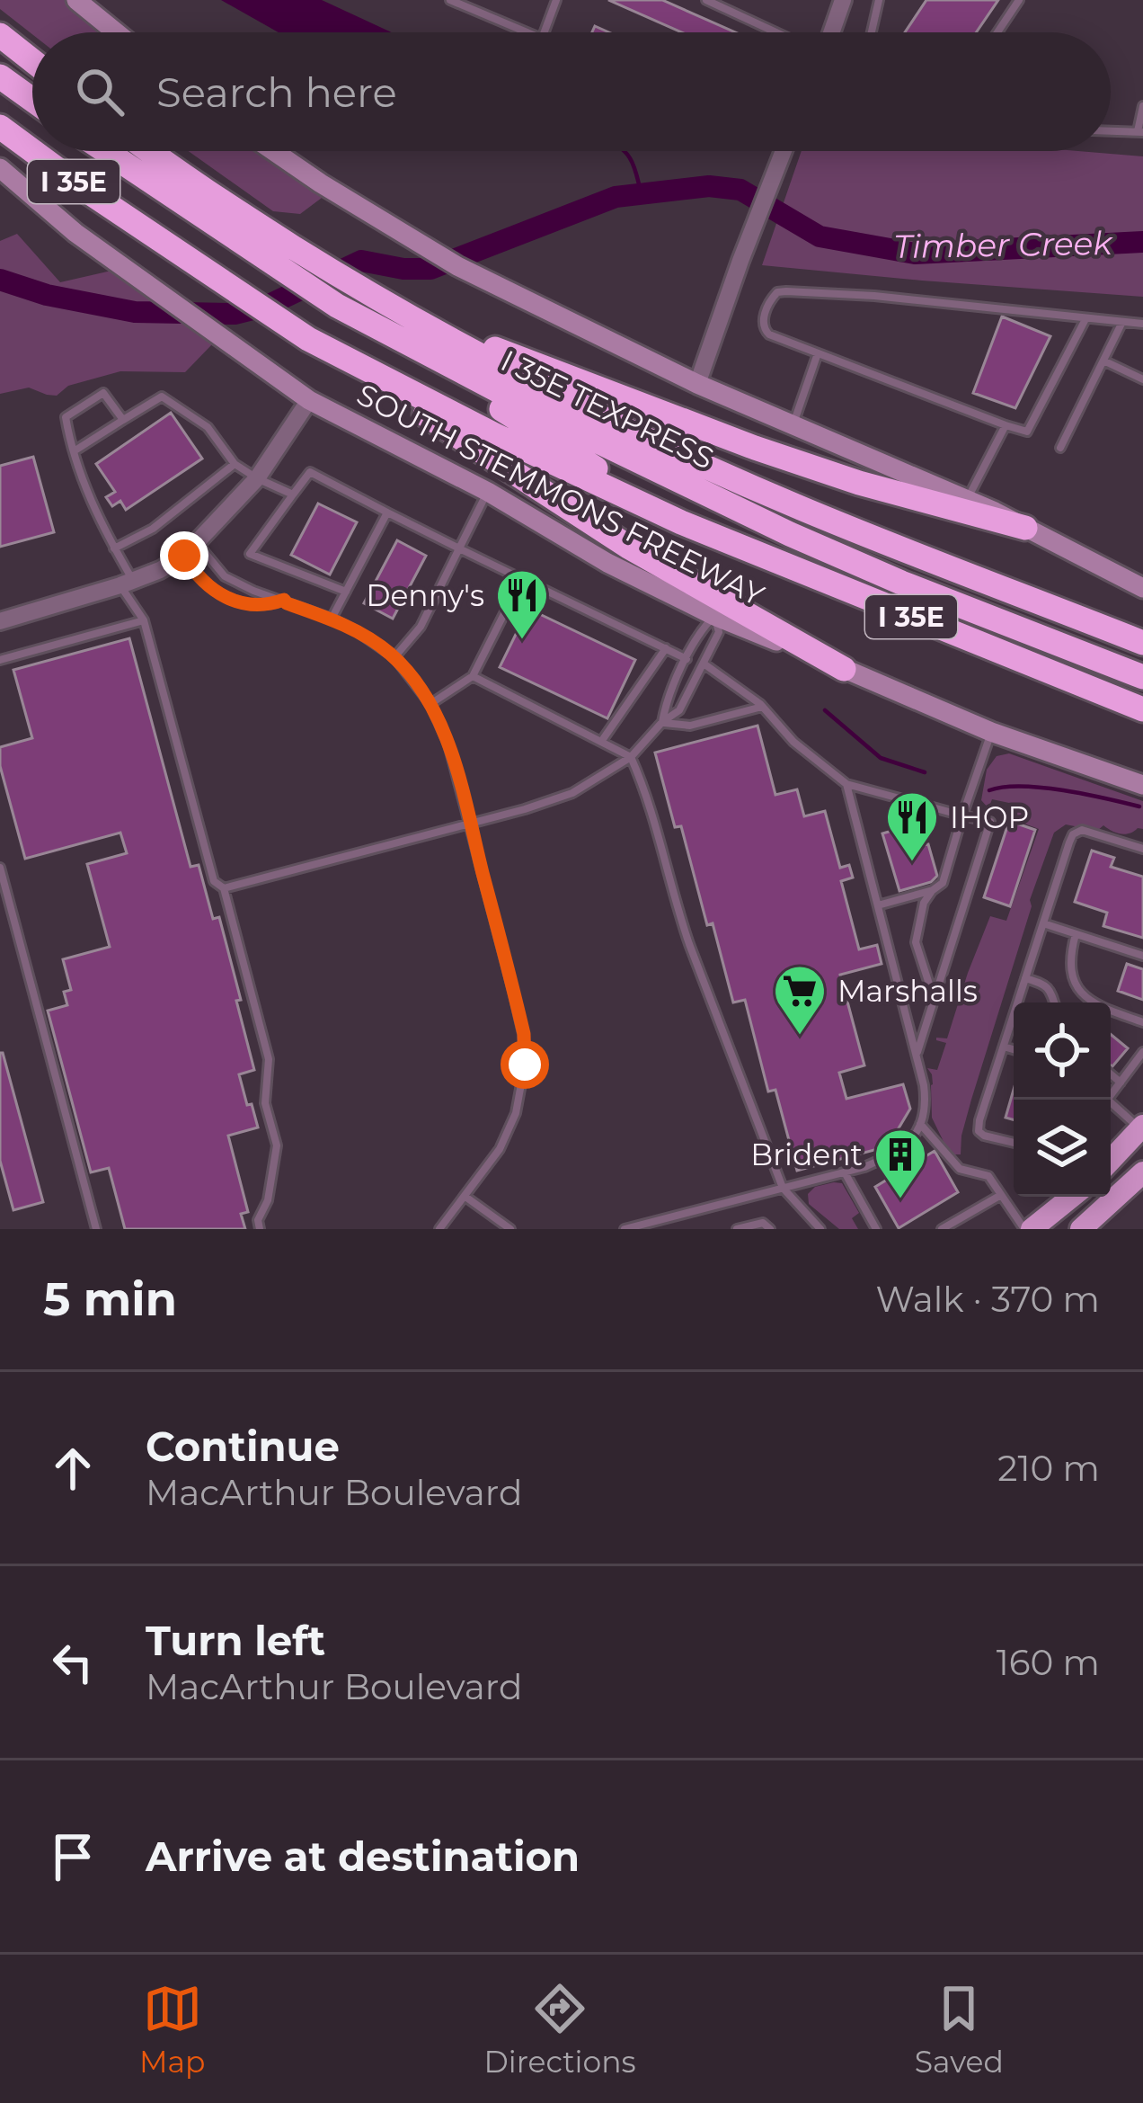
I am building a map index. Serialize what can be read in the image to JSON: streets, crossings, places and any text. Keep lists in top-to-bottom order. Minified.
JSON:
{"streets":{"highway":["I 35E","I 35E TEXPRESS","SOUTH STEMMONS FREEWAY"]},"water":["Timber Creek"],"places":{"restaurant":["Denny's","IHOP"],"supermarket":["Marshalls"],"building":["Brident"]},"page":{"search":"Search here","heading":["5 min","Walk · 370 m"],"list":[["Continue","MacArthur Boulevard","210 m"],["Turn left","MacArthur Boulevard","160 m"],"Arrive at destination"],"nav":["Map","Directions","Saved"]}}
